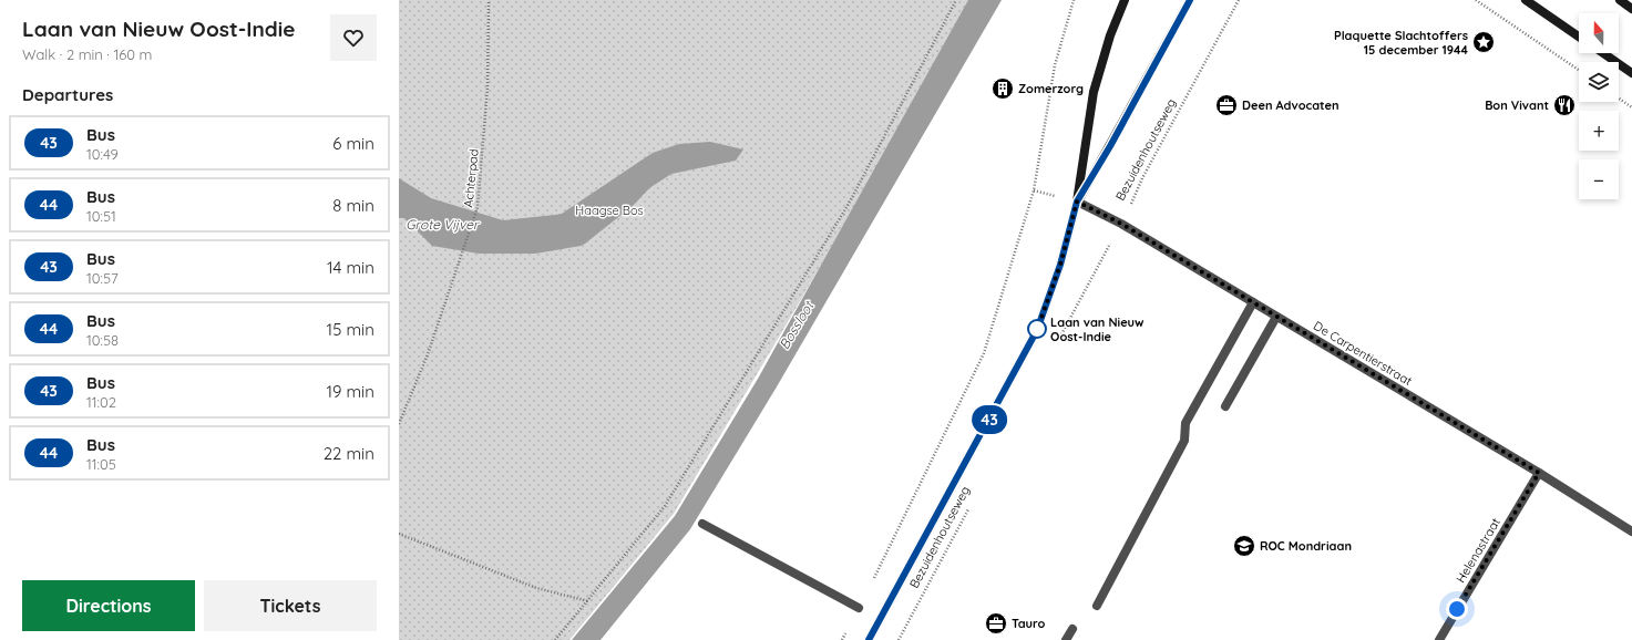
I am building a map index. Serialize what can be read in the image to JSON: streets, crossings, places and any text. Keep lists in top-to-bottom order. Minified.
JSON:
{"streets":{"street":["Bezuidenhoutseweg","De Carpentierstraat","Helenastraat"],"path":["Achterpad"]},"crossings":[["Bezuidenhoutseweg","De Carpentierstraat"],["De Carpentierstraat","Helenastraat"]],"water":["Grote Vijver","Bossloot"],"parks":["Haagse Bos"],"places":{"place":["Plaquette Slachtoffers 15 december 1944"],"building":["Zomerzorg"],"office":["Deen Advocaten","Tauro"],"restaurant":["Bon Vivant"],"other":["Laan van Nieuw Oost-Indie"],"school or university":["ROC Mondriaan"]},"lines":["bus line 43"],"north":"top","page":{"heading":[["Laan van Nieuw Oost-Indie","Walk · 2 min · 160 m"],"Departures"],"on_map":"43","map_buttons":["+","−"],"list":[{"mark":"43","name":"Bus","note":"10:49","value":"6 min"},{"mark":"44","name":"Bus","note":"10:51","value":"8 min"},{"mark":"43","name":"Bus","note":"10:57","value":"14 min"},{"mark":"44","name":"Bus","note":"10:58","value":"15 min"},{"mark":"43","name":"Bus","note":"11:02","value":"19 min"},{"mark":"44","name":"Bus","note":"11:05","value":"22 min"}],"buttons":["Directions","Tickets"]}}
